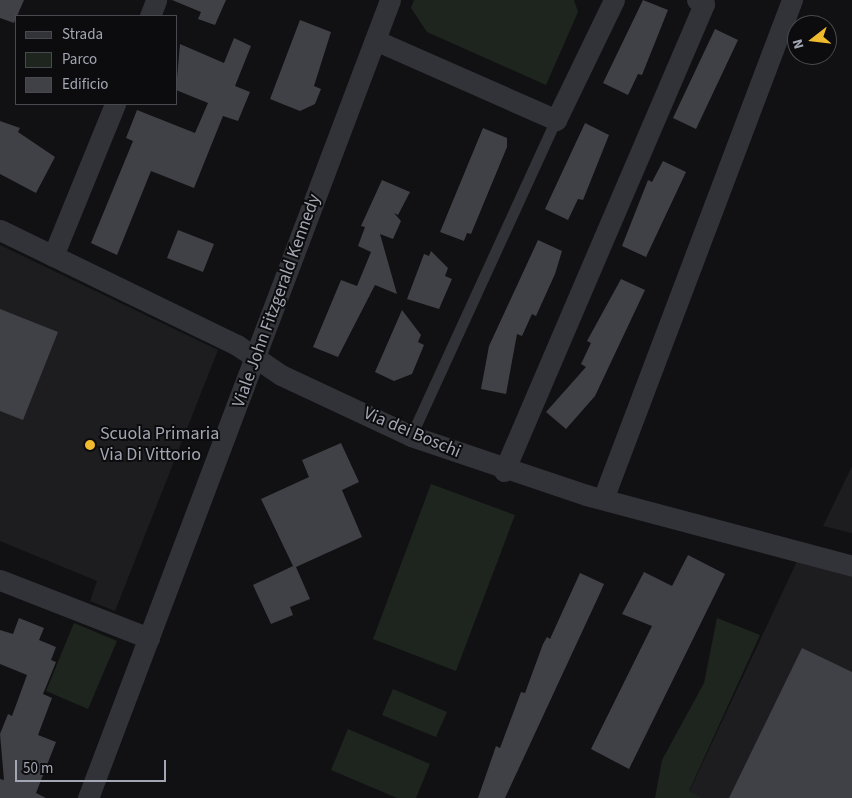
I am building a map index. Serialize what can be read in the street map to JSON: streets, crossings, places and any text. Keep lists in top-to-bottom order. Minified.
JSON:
{"streets":{"street":["Viale John Fitzgerald Kennedy","Via dei Boschi"]},"crossings":[["Viale John Fitzgerald Kennedy","Via dei Boschi"]],"places":["Scuola Primaria Via Di Vittorio"],"legend":["Strada","Parco","Edificio"],"scale_bar":"50 m","north":"left"}
